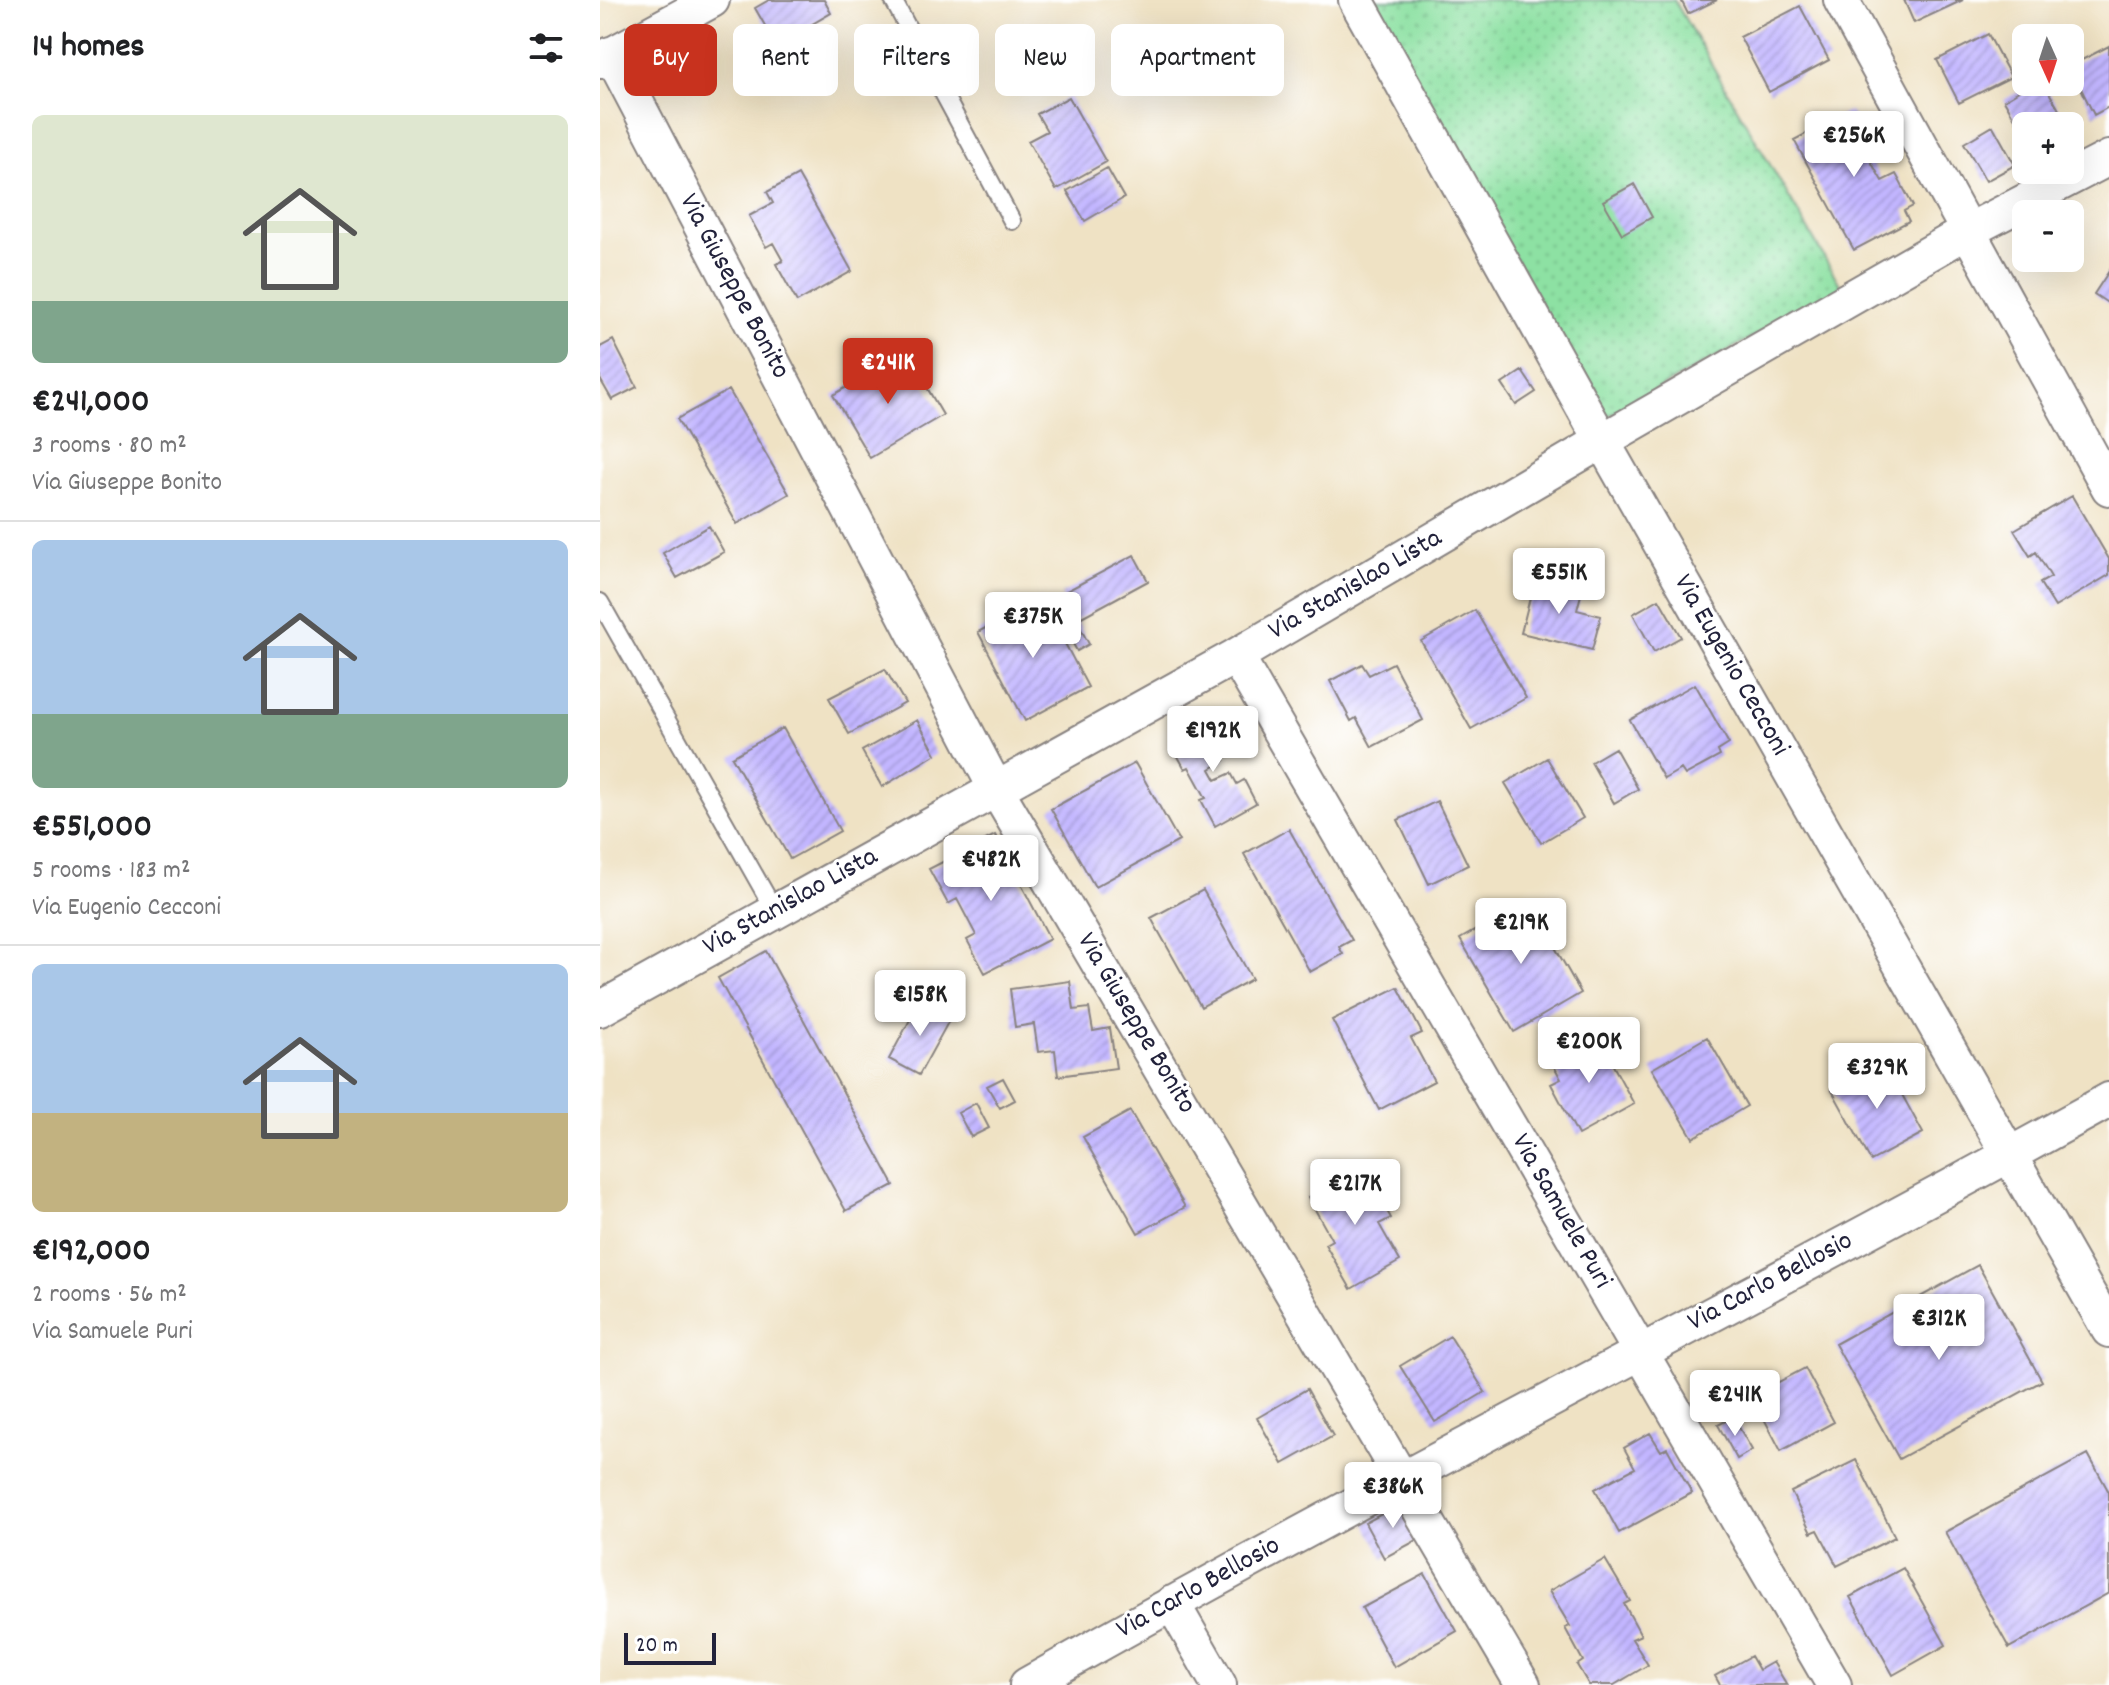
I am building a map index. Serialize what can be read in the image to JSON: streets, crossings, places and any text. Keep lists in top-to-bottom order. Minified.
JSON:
{"streets":{"street":["Via Giuseppe Bonito","Via Stanislao Lista","Via Eugenio Cecconi","Via Samuele Puri","Via Carlo Bellosio"]},"crossings":[["Via Giuseppe Bonito","Via Stanislao Lista"],["Via Giuseppe Bonito","Via Carlo Bellosio"],["Via Stanislao Lista","Via Eugenio Cecconi"],["Via Stanislao Lista","Via Samuele Puri"],["Via Eugenio Cecconi","Via Carlo Bellosio"],["Via Samuele Puri","Via Carlo Bellosio"]],"scale_bar":"20 m","north":"bottom","page":{"heading":"14 homes","map_buttons":["+","−"],"chip":["Buy","Rent","Filters","New","Apartment"],"list":[{"name":"€241,000","note":"3 rooms · 80 m² · Via Giuseppe Bonito"},{"name":"€551,000","note":"5 rooms · 183 m² · Via Eugenio Cecconi"},{"name":"€192,000","note":"2 rooms · 56 m² · Via Samuele Puri"}],"price":["€256K","€241K","€551K","€375K","€192K","€482K","€219K","€158K","€200K","€329K","€217K","€312K","€241K","€386K"],"scale":"20 m"}}
